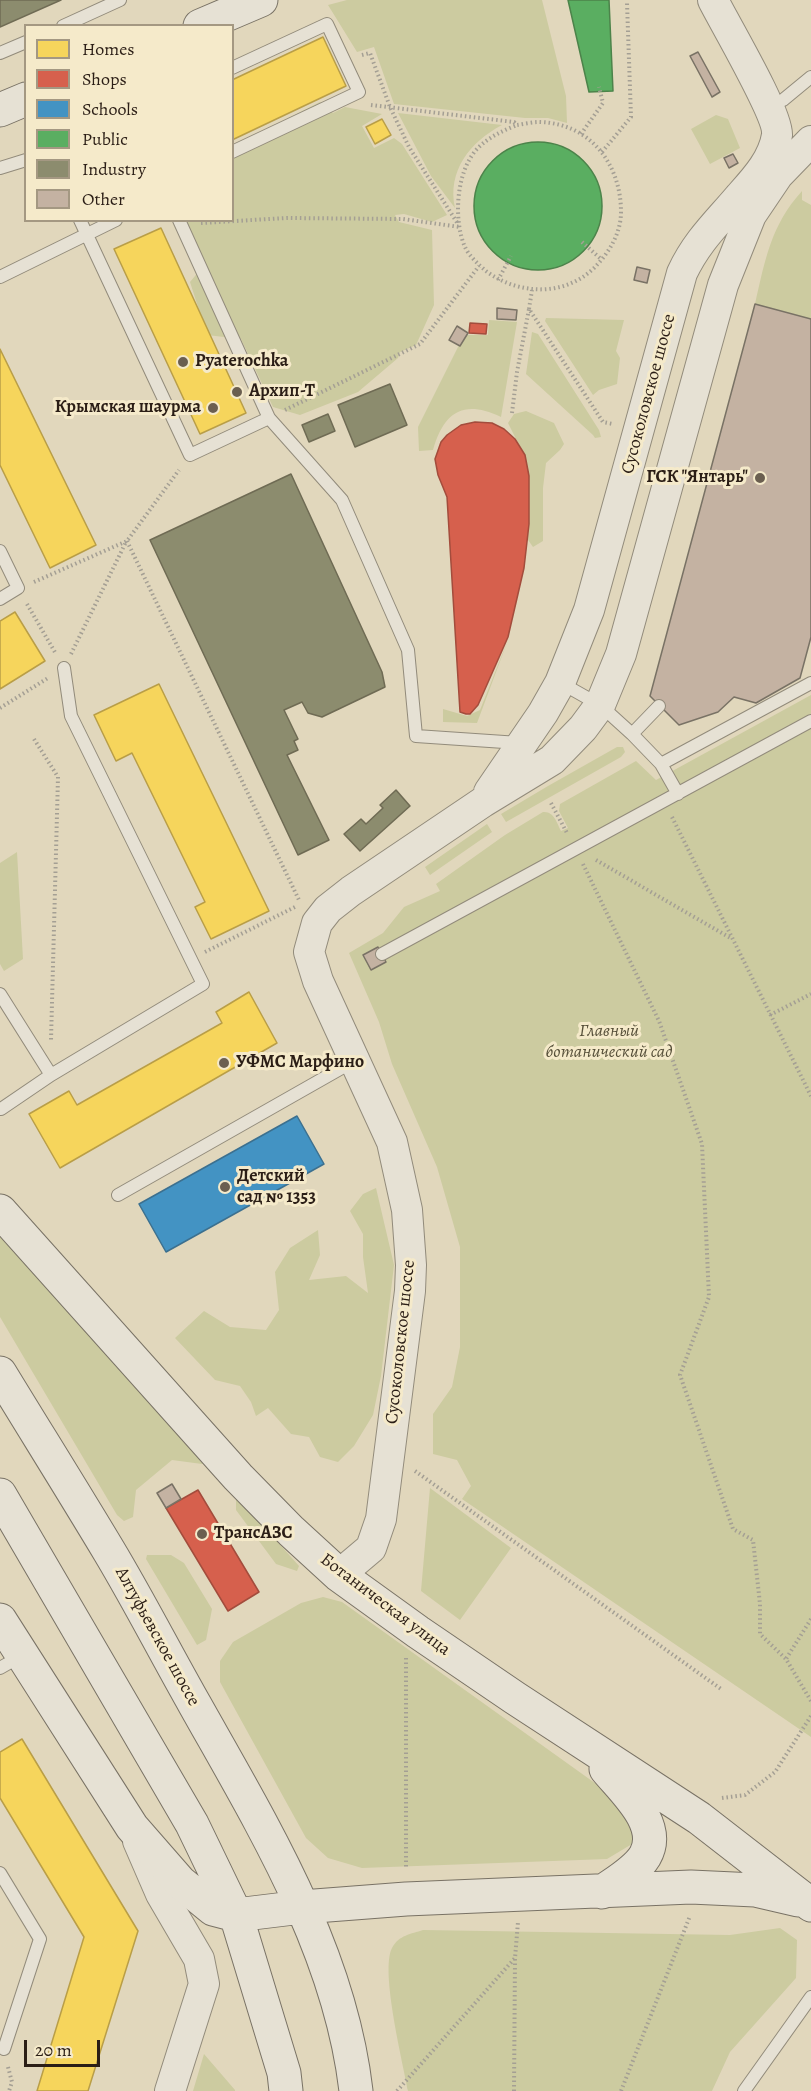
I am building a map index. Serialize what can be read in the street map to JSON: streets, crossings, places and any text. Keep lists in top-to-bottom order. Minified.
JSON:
{"streets":{"main road":["Ботаническая улица","Алтуфьевское шоссе"],"street":["Сусоколовское шоссе"]},"crossings":[["Сусоколовское шоссе","Ботаническая улица"],["Ботаническая улица","Алтуфьевское шоссе"]],"parks":["Главный ботанический сад"],"places":["Pyaterochka","Архип-Т","Крымская шаурма","ГСК \"Янтарь\"","УФМС Марфино","Детский сад № 1353","ТрансАЗС"],"legend":["Homes","Shops","Schools","Public","Industry","Other"],"scale_bar":"20 m"}
